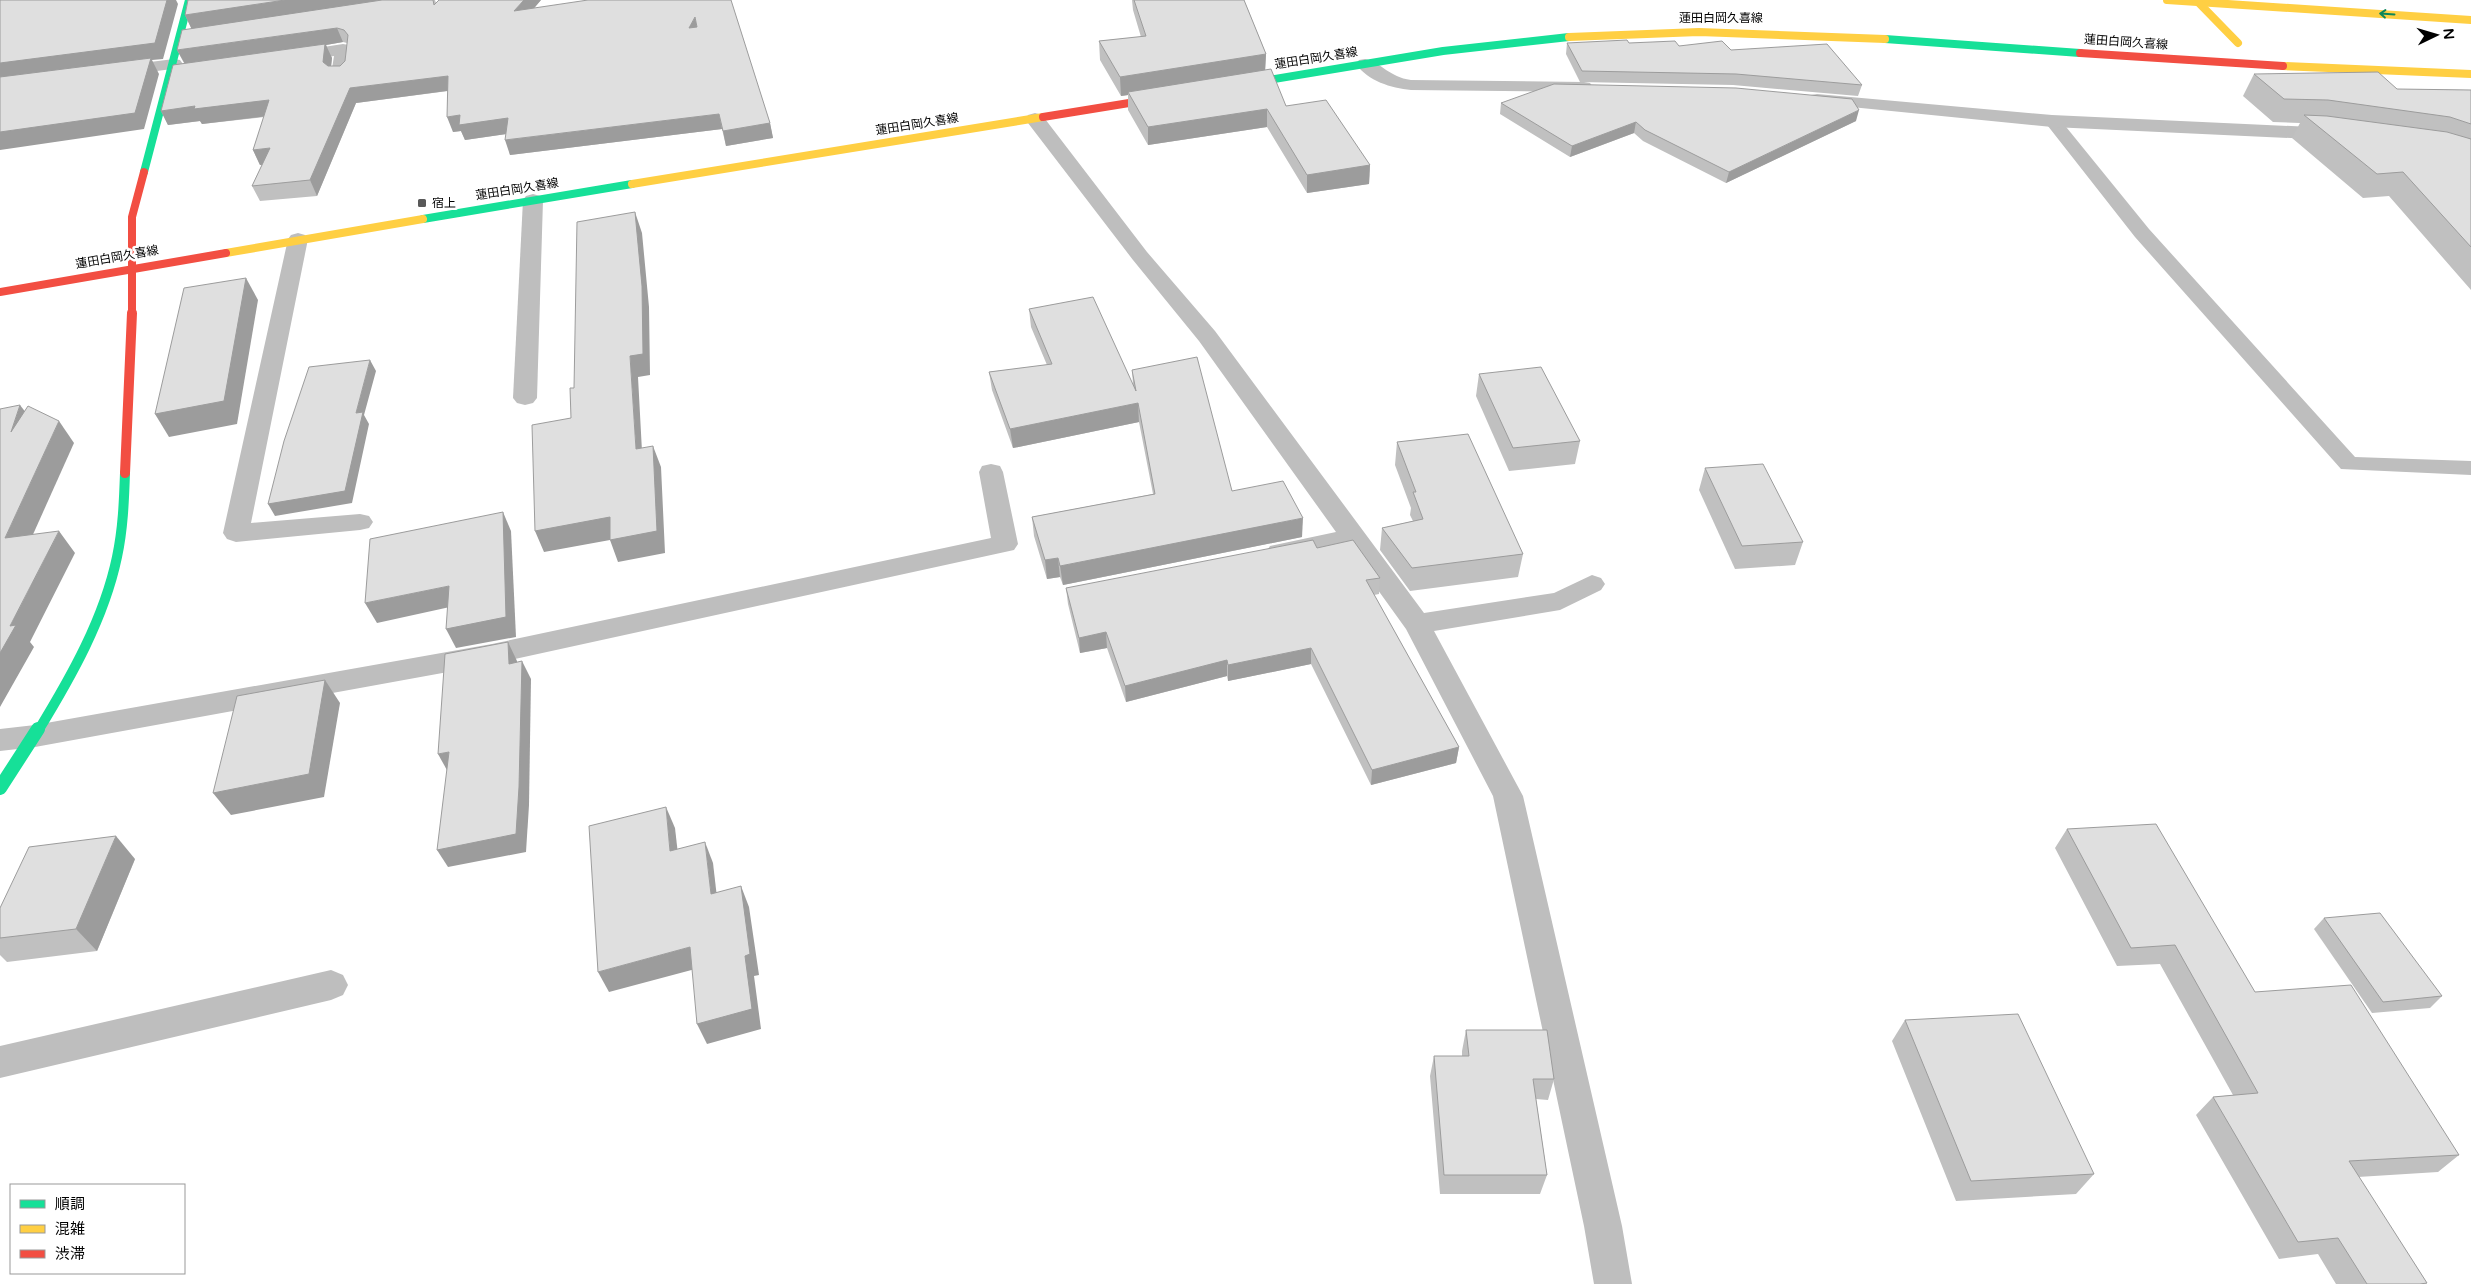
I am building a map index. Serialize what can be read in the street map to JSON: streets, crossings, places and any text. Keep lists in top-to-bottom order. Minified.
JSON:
{"streets":{"main road":["蓮田白岡久喜線"]},"places":{"transit":["宿上"]},"legend":["順調","混雑","渋滞"],"north":"right"}
